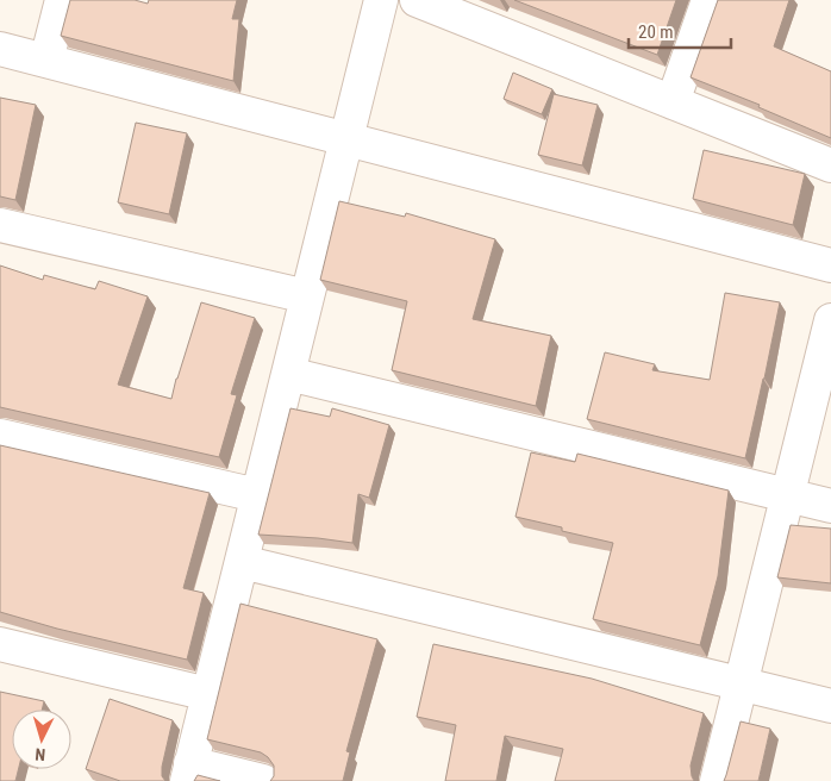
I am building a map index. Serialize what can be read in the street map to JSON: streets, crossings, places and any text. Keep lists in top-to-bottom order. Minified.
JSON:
{"scale_bar":"20 m","north":"bottom"}
